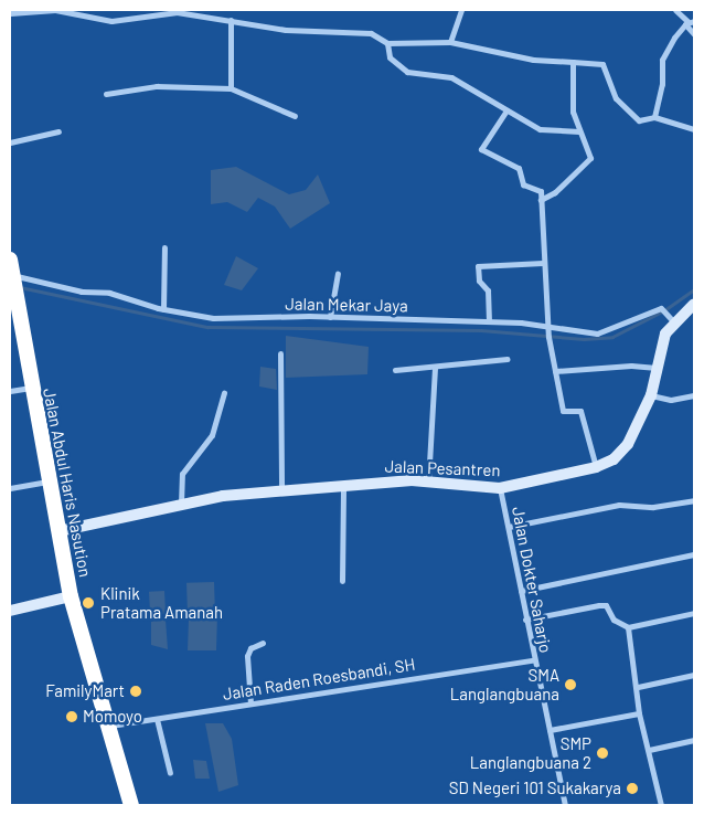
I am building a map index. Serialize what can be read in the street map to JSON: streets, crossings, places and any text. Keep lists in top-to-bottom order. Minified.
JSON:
{"streets":{"highway":["Jalan Abdul Haris Nasution"],"street":["Jalan Mekar Jaya","Jalan Pesantren","Jalan Dokter Saharjo","Jalan Raden Roesbandi, SH"]},"crossings":[["Jalan Mekar Jaya","Jalan Pesantren"],["Jalan Mekar Jaya","Jalan Abdul Haris Nasution"],["Jalan Pesantren","Jalan Abdul Haris Nasution"],["Jalan Pesantren","Jalan Dokter Saharjo"],["Jalan Abdul Haris Nasution","Jalan Raden Roesbandi, SH"],["Jalan Dokter Saharjo","Jalan Raden Roesbandi, SH"]],"places":["Klinik Pratama Amanah","SMA Langlangbuana","FamilyMart","Momoyo","SMP Langlangbuana 2","SD Negeri 101 Sukakarya"]}
